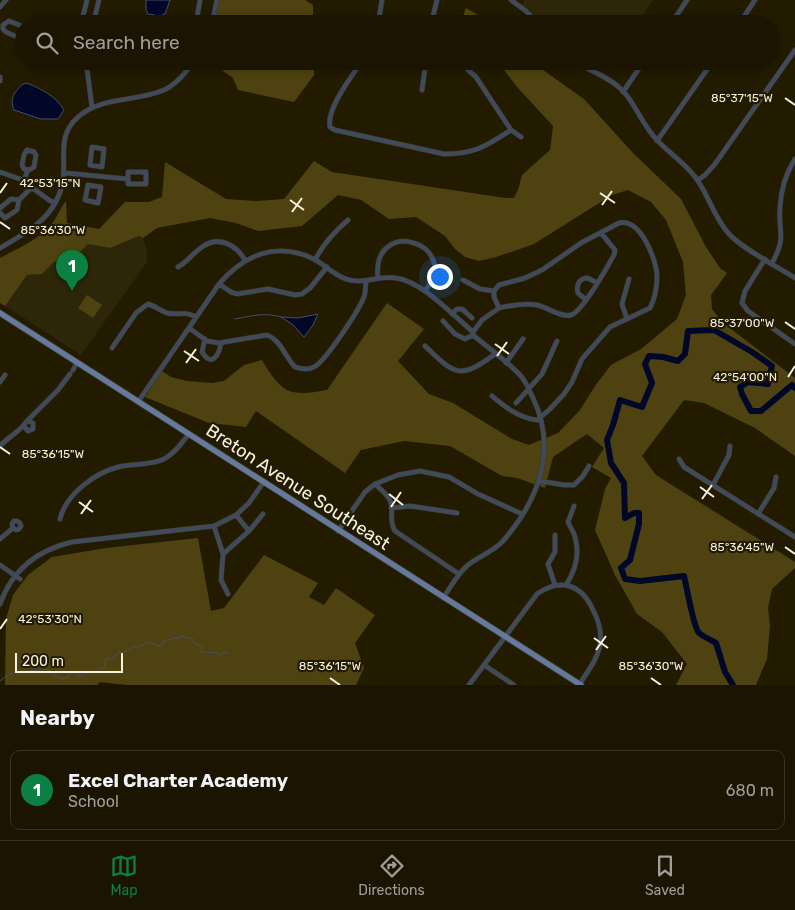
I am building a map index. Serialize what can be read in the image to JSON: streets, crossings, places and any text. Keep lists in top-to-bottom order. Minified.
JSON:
{"streets":{"main road":["Breton Avenue Southeast"]},"scale_bar":"200 m","page":{"search":"Search here","pins":"1","scale":"200 m","heading":"Nearby","list":[{"mark":"1","name":"Excel Charter Academy","note":"School","value":"680 m"}],"nav":["Map","Directions","Saved"]},"coordinates":["85°37'15\"W","42°53'15\"N","85°36'30\"W","85°37'00\"W","42°54'00\"N","85°36'15\"W","85°36'45\"W","42°53'30\"N"]}
